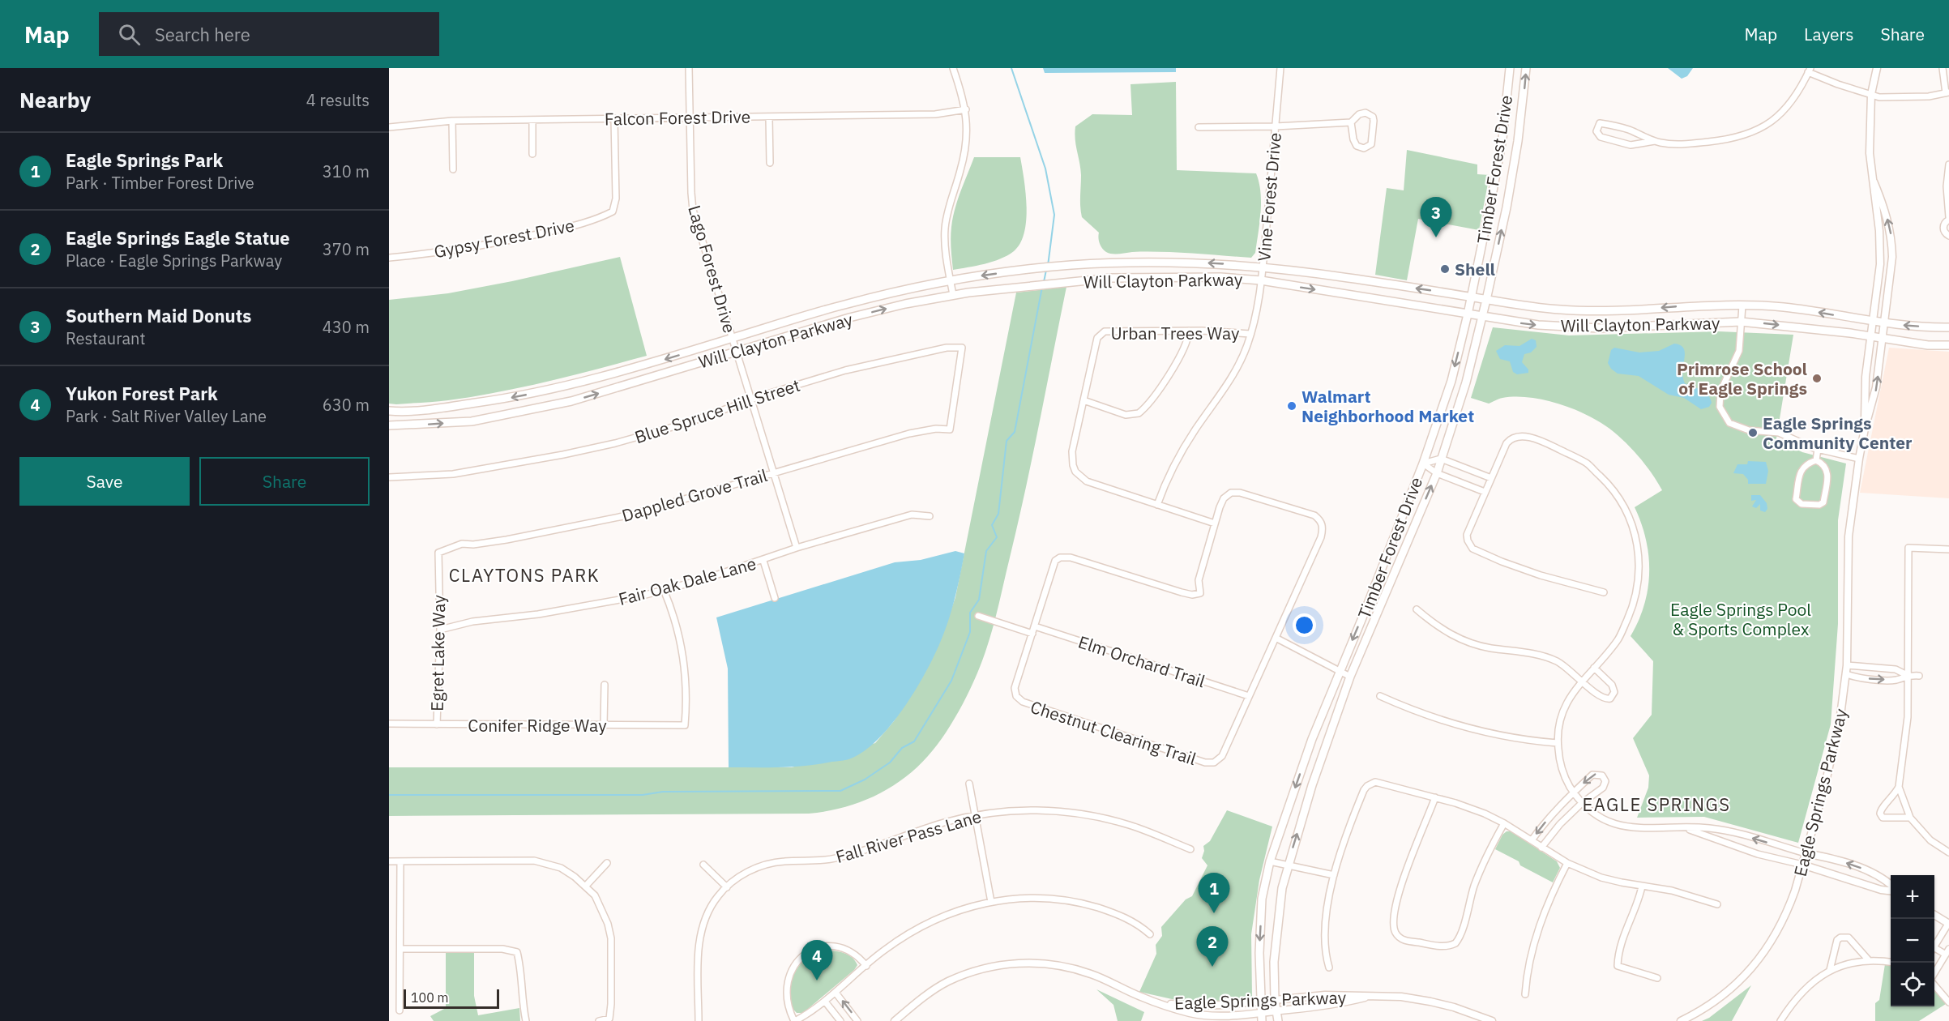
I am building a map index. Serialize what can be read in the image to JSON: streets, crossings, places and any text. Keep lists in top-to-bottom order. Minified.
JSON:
{"streets":{"main road":["Timber Forest Drive","Will Clayton Parkway"],"street":["Falcon Forest Drive","Vine Forest Drive","Gypsy Forest Drive","Lago Forest Drive","Urban Trees Way","Blue Spruce Hill Street","Dappled Grove Trail","Fair Oak Dale Lane","Egret Lake Way","Elm Orchard Trail","Conifer Ridge Way","Chestnut Clearing Trail","Eagle Springs Parkway","Fall River Pass Lane"]},"crossings":[["Falcon Forest Drive","Gypsy Forest Drive"],["Falcon Forest Drive","Lago Forest Drive"],["Timber Forest Drive","Will Clayton Parkway"],["Timber Forest Drive","Eagle Springs Parkway"],["Vine Forest Drive","Will Clayton Parkway"],["Vine Forest Drive","Urban Trees Way"],["Lago Forest Drive","Will Clayton Parkway"],["Lago Forest Drive","Blue Spruce Hill Street"],["Lago Forest Drive","Dappled Grove Trail"],["Lago Forest Drive","Fair Oak Dale Lane"],["Will Clayton Parkway","Eagle Springs Parkway"],["Blue Spruce Hill Street","Dappled Grove Trail"],["Dappled Grove Trail","Egret Lake Way"],["Fair Oak Dale Lane","Egret Lake Way"],["Fair Oak Dale Lane","Conifer Ridge Way"],["Egret Lake Way","Conifer Ridge Way"],["Elm Orchard Trail","Chestnut Clearing Trail"]],"districts":["CLAYTONS PARK","EAGLE SPRINGS"],"parks":["Eagle Springs Pool & Sports Complex"],"places":["Shell","Primrose School of Eagle Springs","Walmart Neighborhood Market","Eagle Springs Community Center"],"scale_bar":"100 m","page":{"header":"Map","search":"Search here","nav":["Map","Layers","Share"],"heading":["Nearby","4 results"],"list":[{"mark":"1","name":"Eagle Springs Park","note":"Park · Timber Forest Drive","value":"310 m"},{"mark":"2","name":"Eagle Springs Eagle Statue","note":"Place · Eagle Springs Parkway","value":"370 m"},{"mark":"3","name":"Southern Maid Donuts","note":"Restaurant","value":"430 m"},{"mark":"4","name":"Yukon Forest Park","note":"Park · Salt River Valley Lane","value":"630 m"}],"pins":["3","1","2","4"],"buttons":["Save","Share"],"map_buttons":["+","−"],"scale":"100 m"}}
